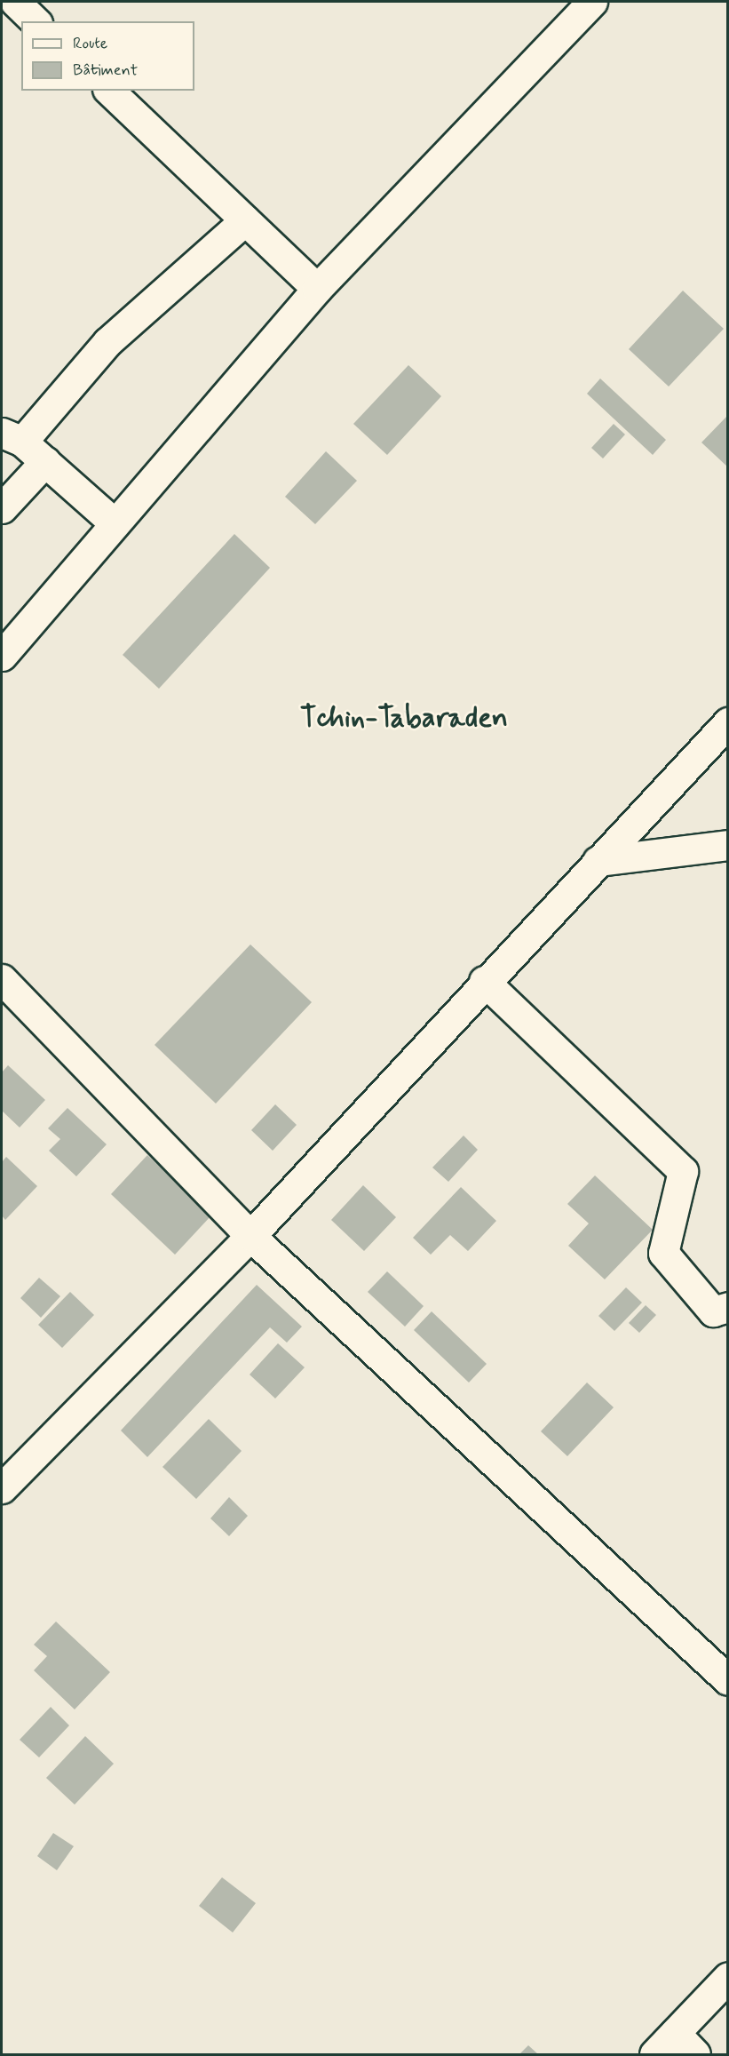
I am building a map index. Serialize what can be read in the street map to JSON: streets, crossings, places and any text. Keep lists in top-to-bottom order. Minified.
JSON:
{"districts":["Tchin-Tabaraden"],"legend":["Route","Bâtiment"]}
